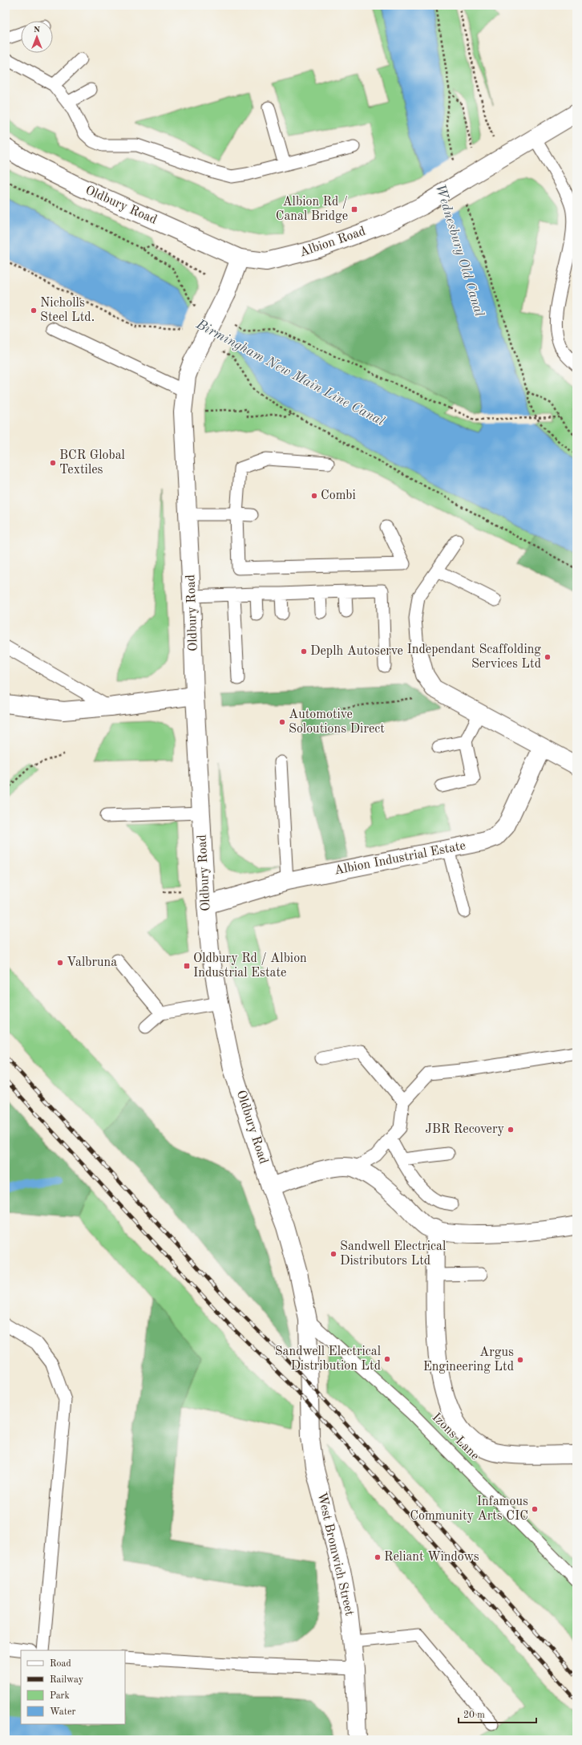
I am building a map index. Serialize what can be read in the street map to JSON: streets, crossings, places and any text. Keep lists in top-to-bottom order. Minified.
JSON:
{"streets":{"street":["Oldbury Road","Albion Road","Albion Industrial Estate","West Bromwich Street"],"lane":["Izons Lane"]},"crossings":[["Oldbury Road","Albion Road"],["Oldbury Road","Albion Industrial Estate"],["Oldbury Road","Izons Lane"],["Oldbury Road","West Bromwich Street"]],"water":["Wednesbury Old Canal","Birmingham New Main Line Canal"],"places":{"transit":["Albion Rd / Canal Bridge","Oldbury Rd / Albion Industrial Estate"],"other":["Nicholls Steel Ltd.","BCR Global Textiles","Combi","Deplh Autoserve","Independant Scaffolding Services Ltd","Automotive Soloutions Direct","Valbruna","JBR Recovery","Sandwell Electrical Distributors Ltd","Sandwell Electrical Distribution Ltd","Argus Engineering Ltd","Infamous Community Arts CIC","Reliant Windows"]},"legend":["Road","Railway","Park","Water"],"scale_bar":"20 m","north":"top"}
